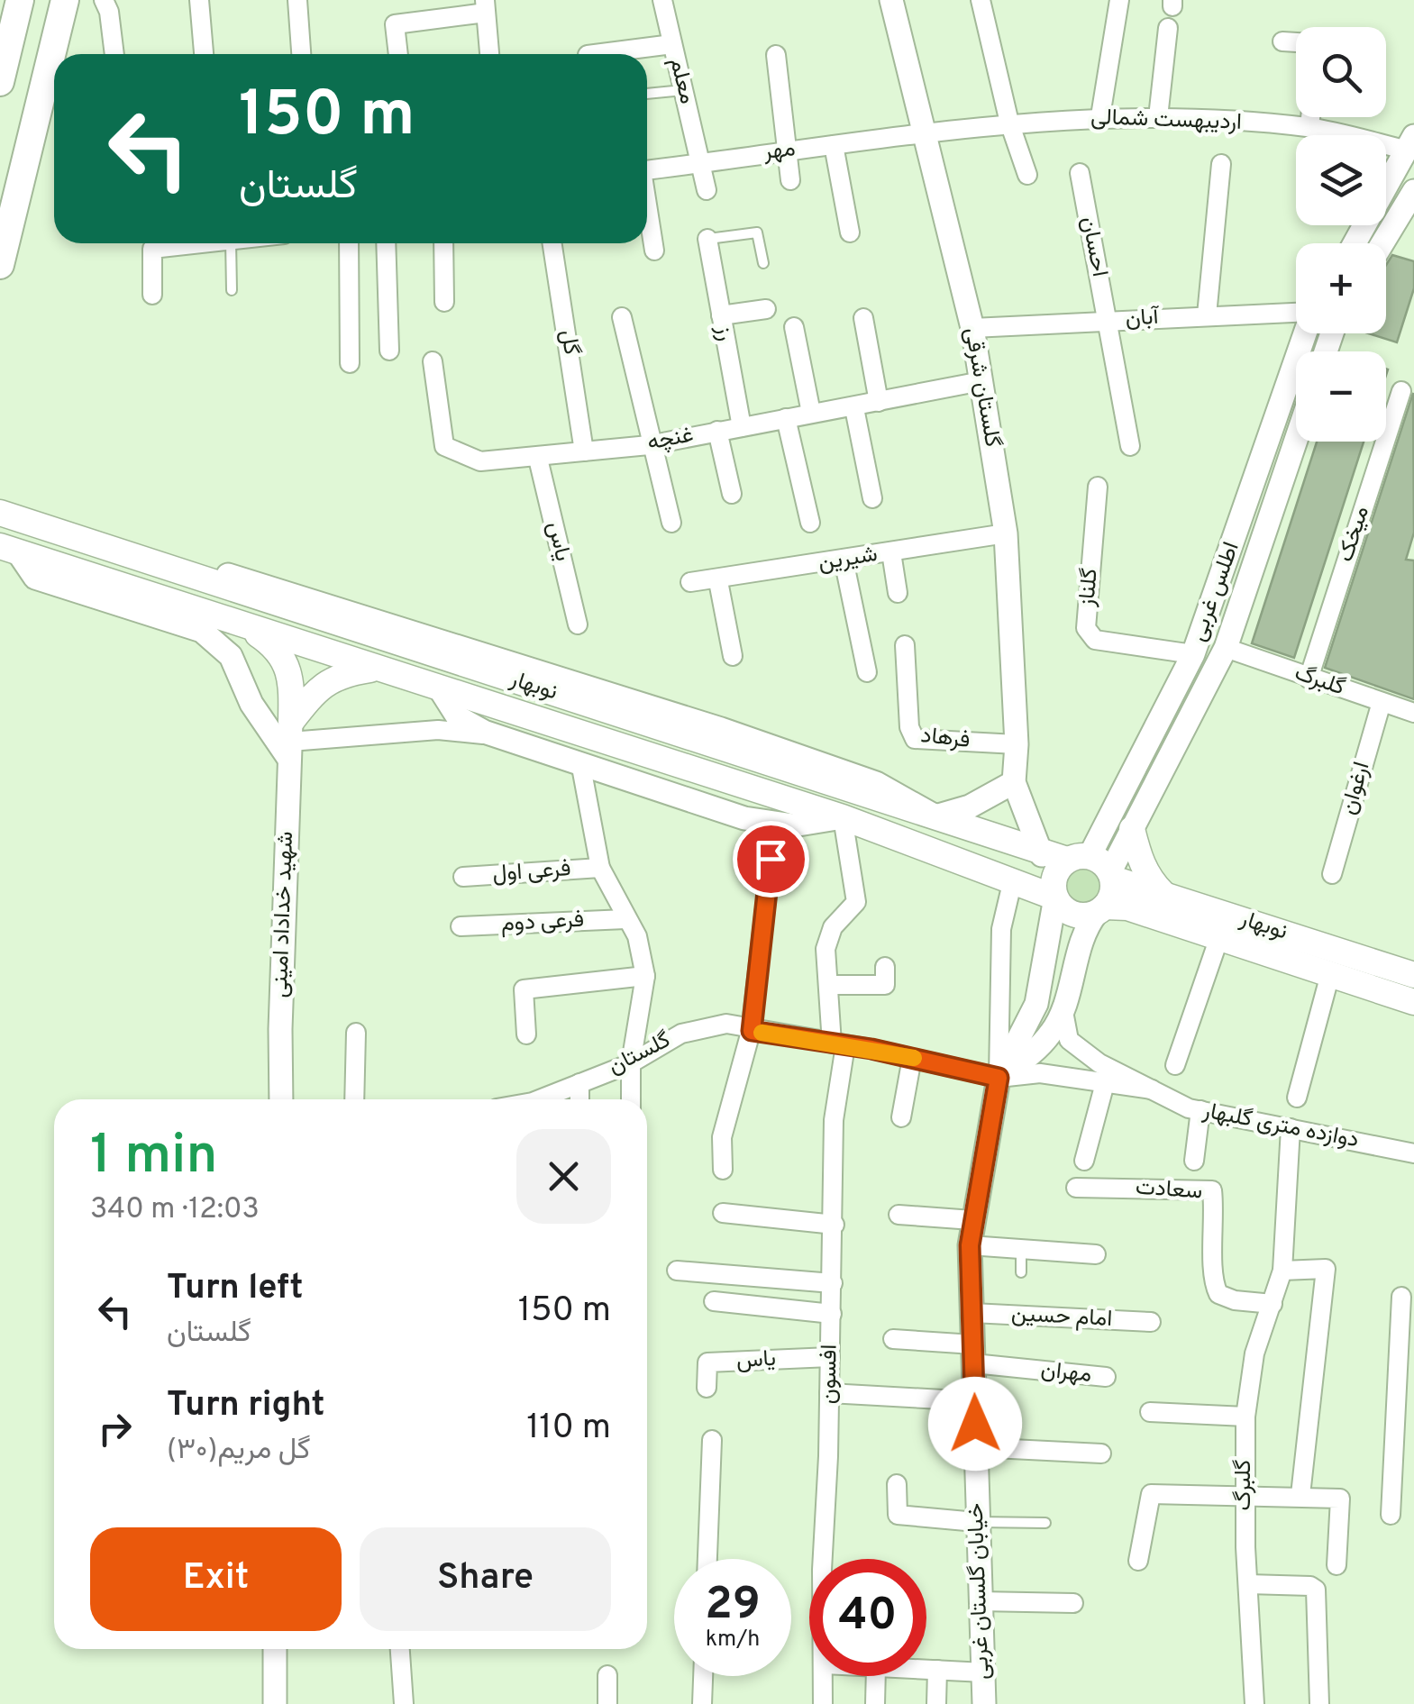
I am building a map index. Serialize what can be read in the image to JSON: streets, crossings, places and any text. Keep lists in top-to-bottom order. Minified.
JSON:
{"streets":{"main road":["نوبهار"],"street":["معلم","اردیبهست شمالی","مهر","احسان","آبان","رز","گل","گلستان شرقی","غنچه","میخک","یاس","شیرین","گلناز","اطلس غربی","گلبرگ","فرهاد","ارغوان","فرعی اول","شهید خداداد امینی","فرعی دوم","گلستان","دوازده متری گلبهار","سعادت","امام حسین","مهران","افسون","خیابان گلستان غربی"]},"crossings":[["معلم","مهر"],["اردیبهست شمالی","مهر"],["اردیبهست شمالی","گلستان شرقی"],["مهر","گلستان شرقی"],["احسان","آبان"],["آبان","گلستان شرقی"],["رز","غنچه"],["گل","غنچه"],["گلستان شرقی","غنچه"],["گلستان شرقی","شیرین"],["گلستان شرقی","اطلس غربی"],["گلستان شرقی","نوبهار"],["گلستان شرقی","فرهاد"],["گلستان شرقی","خیابان گلستان غربی"],["غنچه","یاس"],["میخک","گلبرگ"],["یاس","افسون"],["گلناز","اطلس غربی"],["اطلس غربی","گلبرگ"],["اطلس غربی","نوبهار"],["اطلس غربی","خیابان گلستان غربی"],["گلبرگ","ارغوان"],["گلبرگ","دوازده متری گلبهار"],["گلبرگ","سعادت"],["نوبهار","افسون"],["نوبهار","خیابان گلستان غربی"],["گلستان","دوازده متری گلبهار"],["گلستان","افسون"],["گلستان","خیابان گلستان غربی"],["امام حسین","خیابان گلستان غربی"],["مهران","خیابان گلستان غربی"]],"page":{"map_buttons":["+","−"],"turn":["150 m","گلستان"],"heading":["1 min","340 m · 12:03"],"list":[{"name":"Turn left","note":"گلستان","value":"150 m"},{"name":"Turn right","note":"گل مریم(۳۰)","value":"110 m"}],"buttons":["Exit","Share"],"speed":"29 km/h","limit":"40"}}
